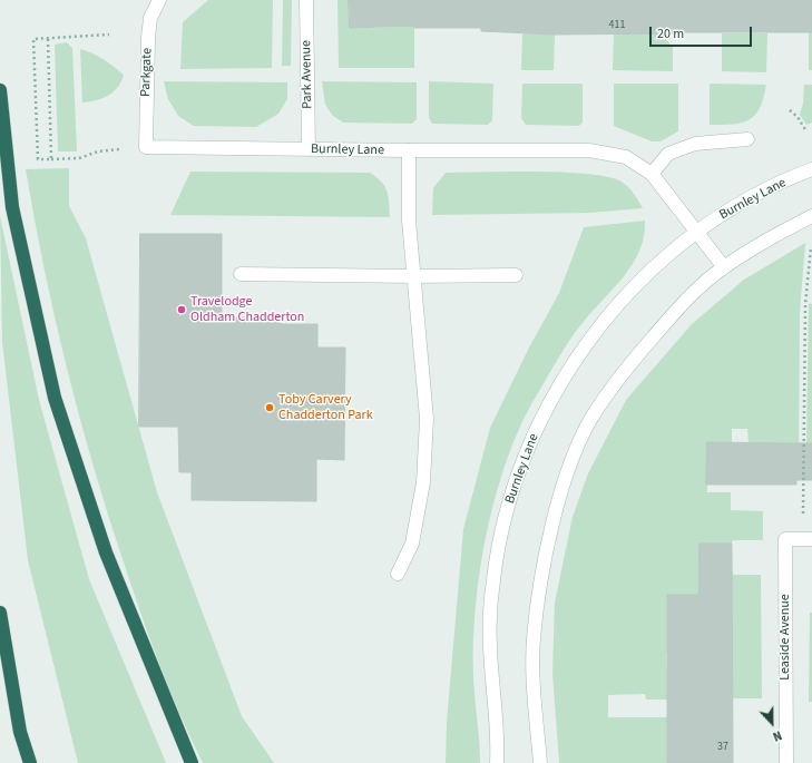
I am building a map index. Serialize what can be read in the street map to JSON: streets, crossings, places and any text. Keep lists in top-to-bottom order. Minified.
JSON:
{"streets":{"street":["Parkgate","Park Avenue","Burnley Lane","Leaside Avenue"]},"crossings":[["Parkgate","Burnley Lane"],["Park Avenue","Burnley Lane"]],"places":["Travelodge Oldham Chadderton","Toby Carvery Chadderton Park"],"house_numbers":["411","37"],"scale_bar":"20 m","north":"bottom"}
